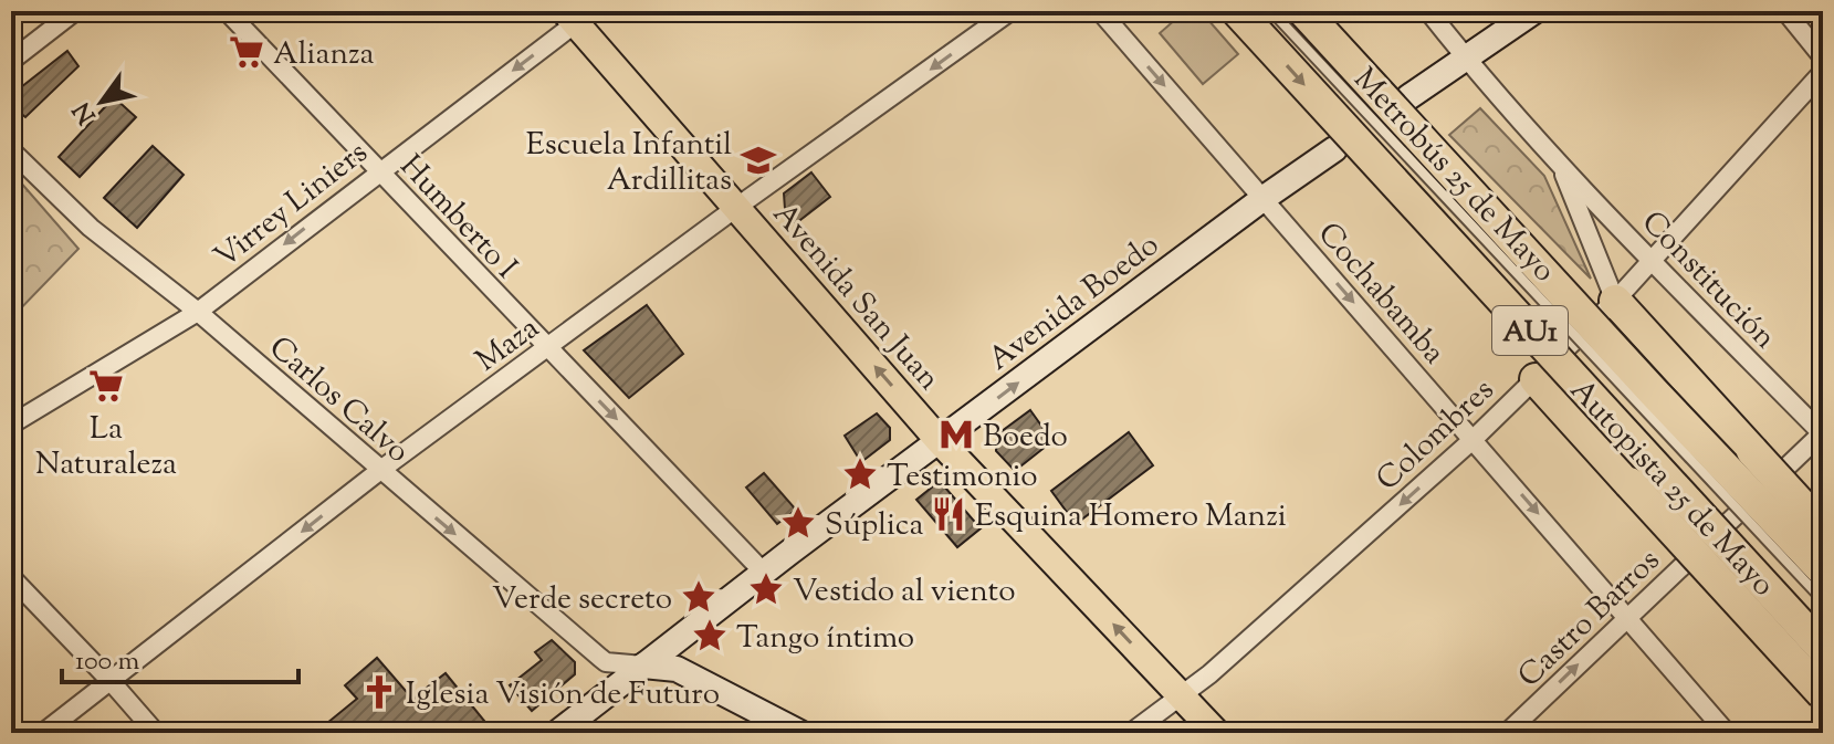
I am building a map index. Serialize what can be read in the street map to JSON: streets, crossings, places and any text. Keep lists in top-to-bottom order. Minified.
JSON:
{"streets":{"highway":["AU1","Autopista 25 de Mayo"],"main road":["Avenida San Juan","Avenida Boedo"],"street":["Virrey Liniers","Humberto I","Constitución","Cochabamba","Maza","Carlos Calvo","Colombres","Castro Barros"],"lane":["Metrobús 25 de Mayo"]},"crossings":[["Virrey Liniers","Humberto I"],["Virrey Liniers","Avenida San Juan"],["Virrey Liniers","Carlos Calvo"],["Humberto I","Avenida Boedo"],["Humberto I","Maza"],["Constitución","Colombres"],["Constitución","Castro Barros"],["Cochabamba","Avenida Boedo"],["Cochabamba","Colombres"],["Cochabamba","Castro Barros"],["Avenida San Juan","Avenida Boedo"],["Avenida San Juan","Maza"],["Avenida San Juan","Colombres"],["Avenida Boedo","Carlos Calvo"],["Maza","Carlos Calvo"]],"one_way":["Virrey Liniers","Humberto I","Cochabamba","Avenida San Juan","Avenida Boedo","Maza","Carlos Calvo","Colombres","Castro Barros"],"places":{"supermarket":["Alianza","La Naturaleza"],"school or university":["Escuela Infantil Ardillitas"],"metro station":["Boedo"],"place":["Testimonio","Súplica","Vestido al viento","Verde secreto","Tango íntimo"],"restaurant":["Esquina Homero Manzi"],"church":["Iglesia Visión de Futuro"]},"scale_bar":"100 m","north":"bottom left"}
